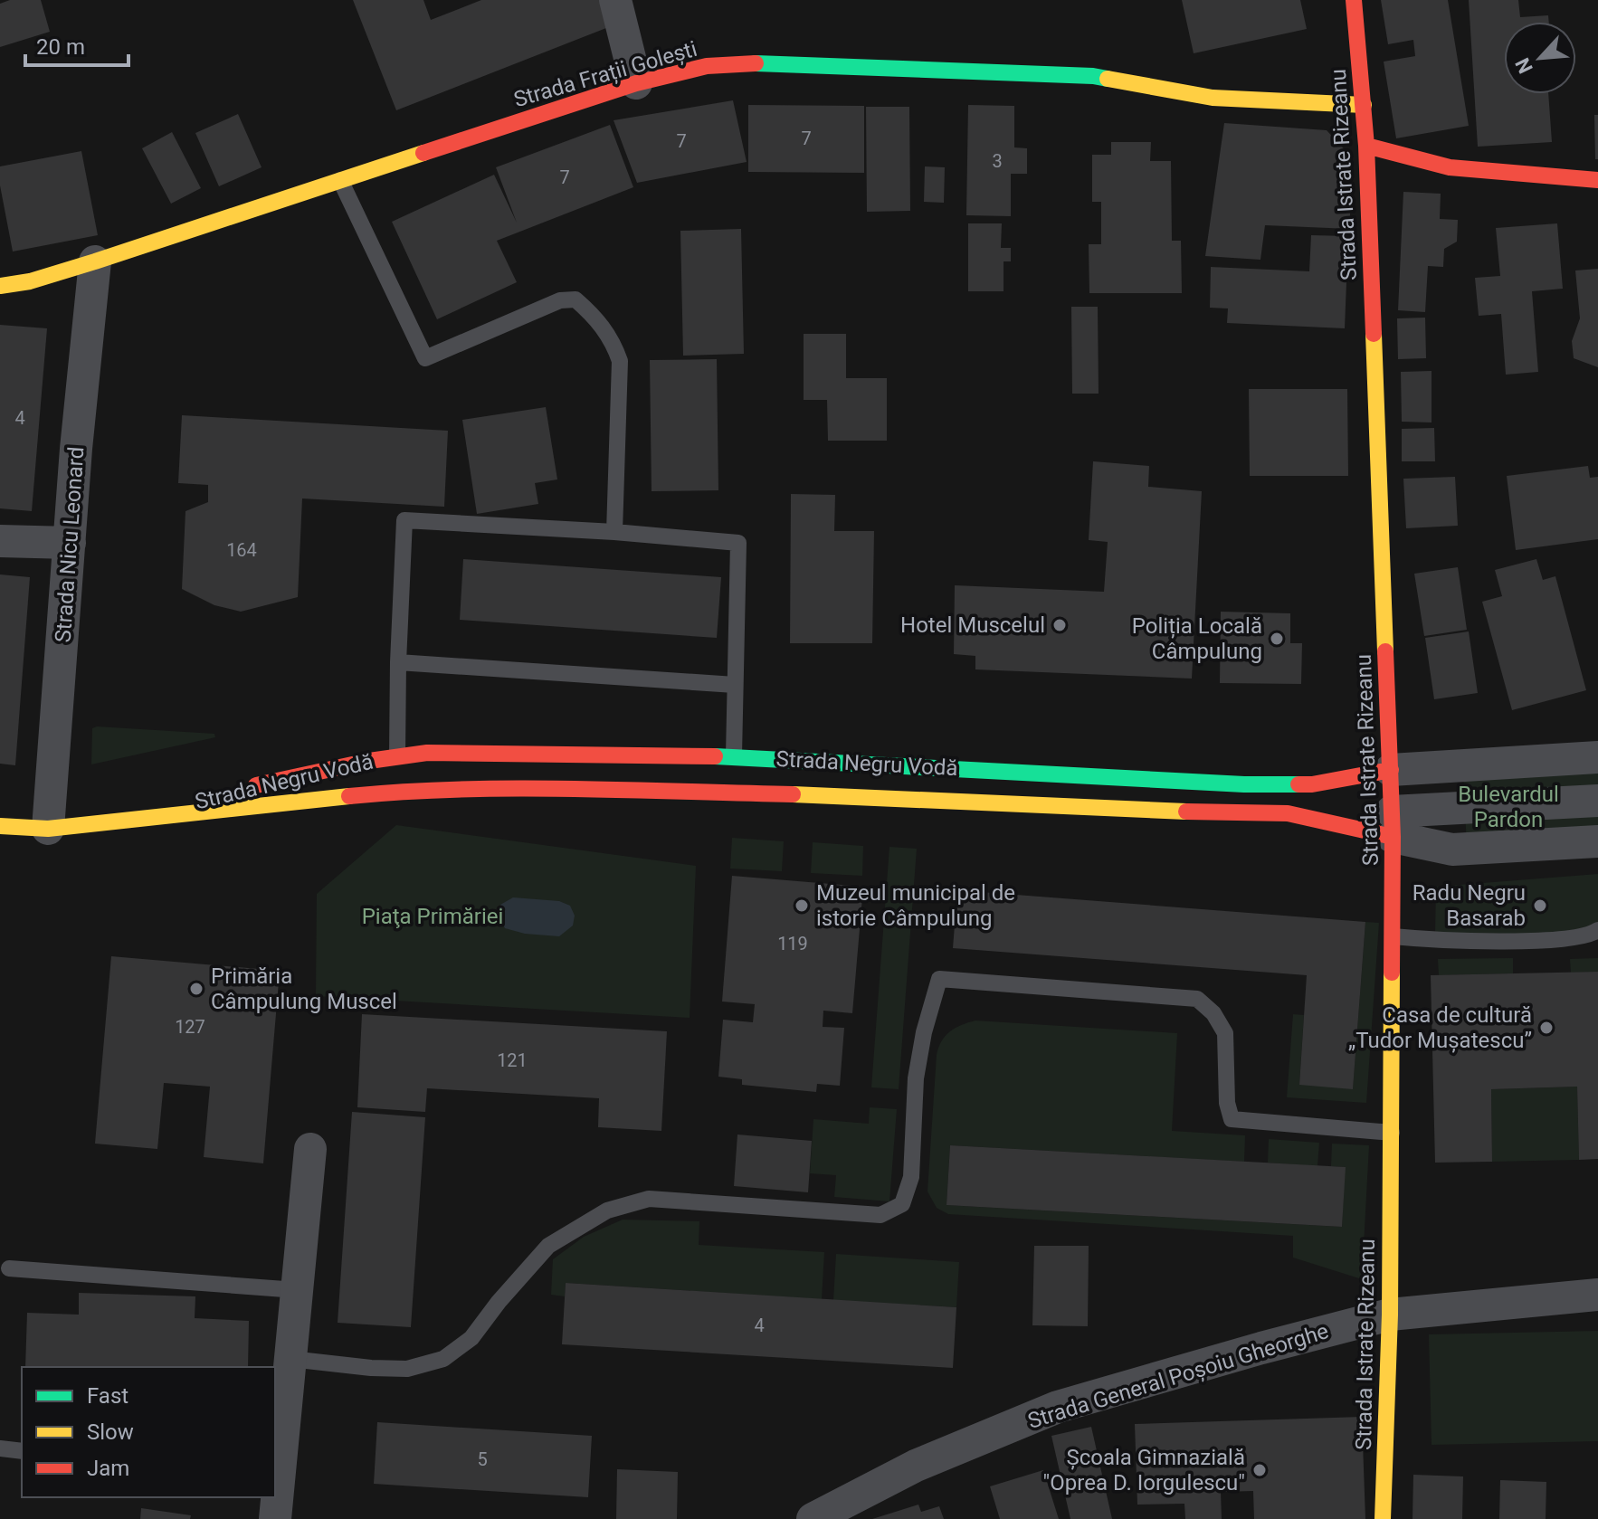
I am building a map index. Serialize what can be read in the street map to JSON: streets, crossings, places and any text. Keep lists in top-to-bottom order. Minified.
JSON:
{"streets":{"street":["Strada Frații Golești","Strada Istrate Rizeanu","Strada Nicu Leonard","Strada Negru Vodă","Strada General Poșoiu Gheorghe"]},"crossings":[["Strada Frații Golești","Strada Istrate Rizeanu"],["Strada Frații Golești","Strada Nicu Leonard"],["Strada Istrate Rizeanu","Strada Negru Vodă"],["Strada Istrate Rizeanu","Strada General Poșoiu Gheorghe"],["Strada Nicu Leonard","Strada Negru Vodă"]],"parks":["Bulevardul Pardon","Piaţa Primăriei"],"places":["Hotel Muscelul","Poliția Locală Câmpulung","Muzeul municipal de istorie Câmpulung","Radu Negru Basarab","Primăria Câmpulung Muscel","Casa de cultură „Tudor Mușatescu”","Școala Gimnazială \"Oprea D. Iorgulescu\""],"house_numbers":["7","7","3","7","4","164","119","127","121","4","5"],"legend":["Fast","Slow","Jam"],"scale_bar":"20 m","north":"bottom left"}
